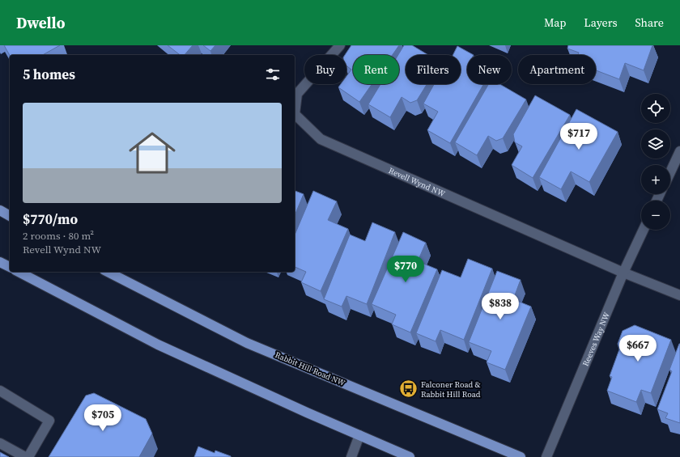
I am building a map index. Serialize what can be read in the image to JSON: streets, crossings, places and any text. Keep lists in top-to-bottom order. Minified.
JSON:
{"streets":{"main road":["Rabbit Hill Road NW"],"street":["Revell Wynd NW","Reeves Way NW"]},"crossings":[["Revell Wynd NW","Reeves Way NW"]],"places":{"bus stop":["Falconer Road & Rabbit Hill Road"]},"page":{"header":"Dwello","nav":["Map","Layers","Share"],"chip":["Buy","Rent","Filters","New","Apartment"],"heading":"5 homes","map_buttons":["+","−"],"list":[{"name":"$770/mo","note":"2 rooms · 80 m² · Revell Wynd NW"}],"price":["$717","$770","$838","$667","$705"]}}
